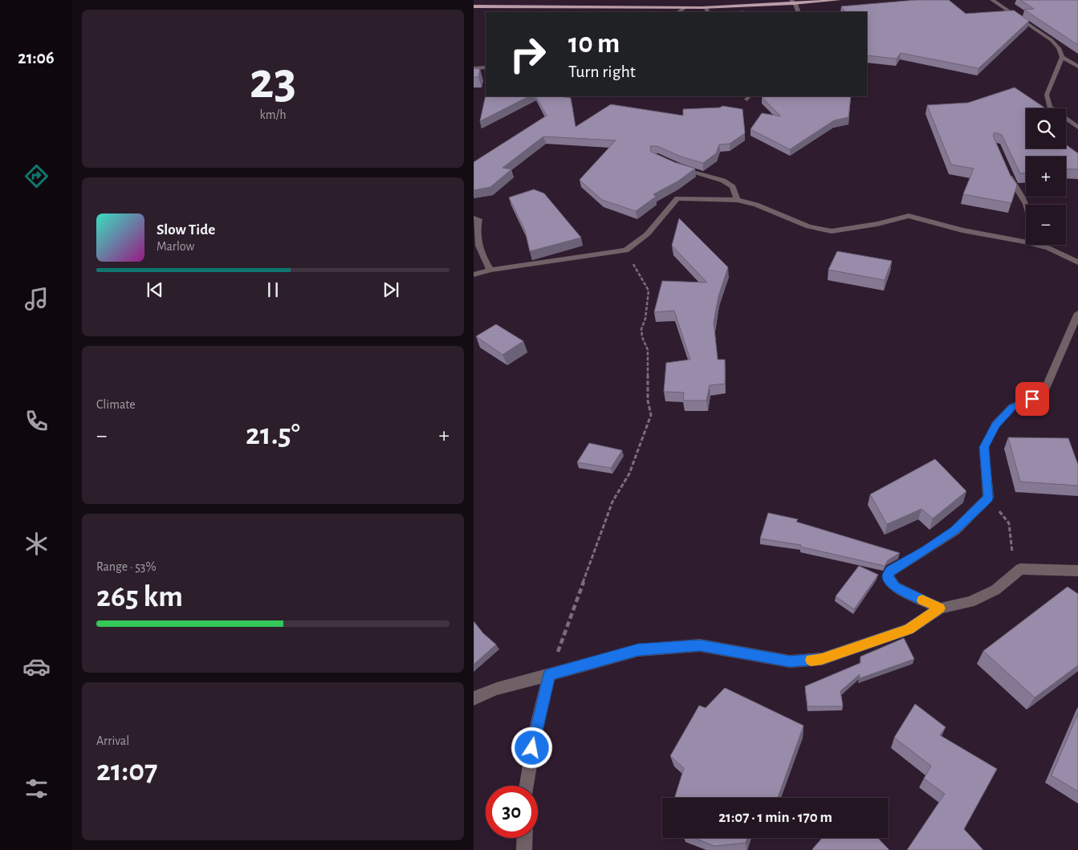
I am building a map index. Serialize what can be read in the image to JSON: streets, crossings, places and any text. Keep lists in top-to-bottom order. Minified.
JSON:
{"page":{"tabs":"21:06","tile":[["23","km/h"],"Climate",["Range · 53%","265 km"],["Arrival","21:07"]],"turn":["10 m","Turn right"],"map_buttons":["+","−"],"song":["Slow Tide","Marlow"],"heat":["−","21.5°","+"],"limit":"30","trip":"21:07 · 1 min · 170 m"}}
